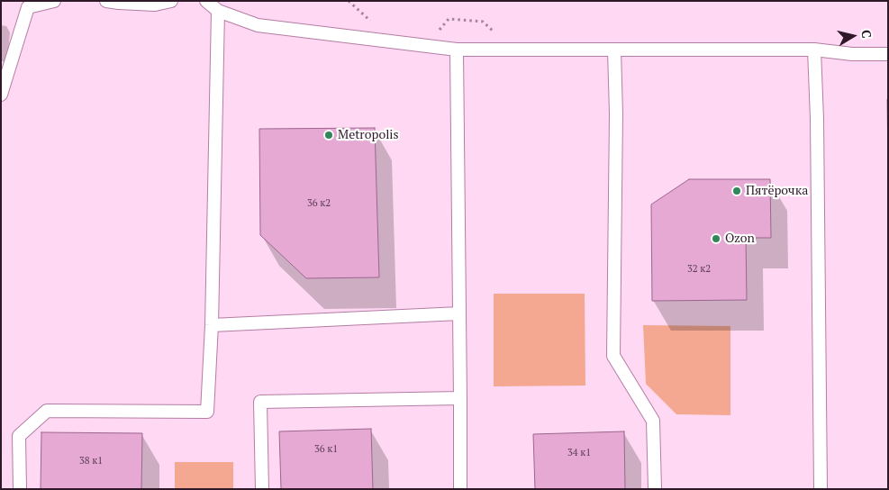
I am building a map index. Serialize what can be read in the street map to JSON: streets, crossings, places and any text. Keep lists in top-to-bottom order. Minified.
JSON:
{"places":["Metropolis","Пятёрочка","Ozon"],"house_numbers":["36 к2","32 к2","36 к1","34 к1","38 к1"],"north":"right"}
